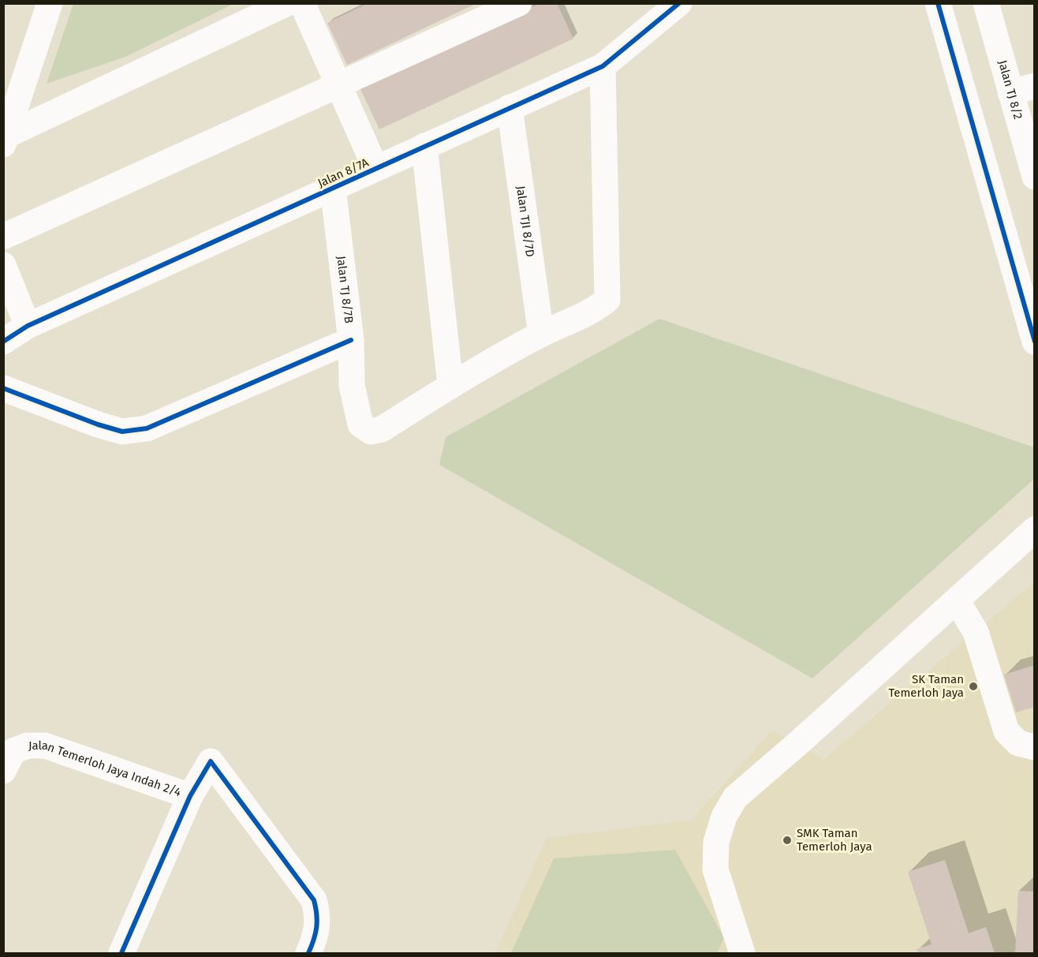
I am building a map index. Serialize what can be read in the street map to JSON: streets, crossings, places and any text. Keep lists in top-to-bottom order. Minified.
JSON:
{"streets":{"street":["Jalan TJ 8/2","Jalan 8/7A","Jalan TJI 8/7D","Jalan TJ 8/7B","Jalan Temerloh Jaya Indah 2/4"]},"crossings":[["Jalan 8/7A","Jalan TJI 8/7D"],["Jalan 8/7A","Jalan TJ 8/7B"]],"places":["SK Taman Temerloh Jaya","SMK Taman Temerloh Jaya"]}
